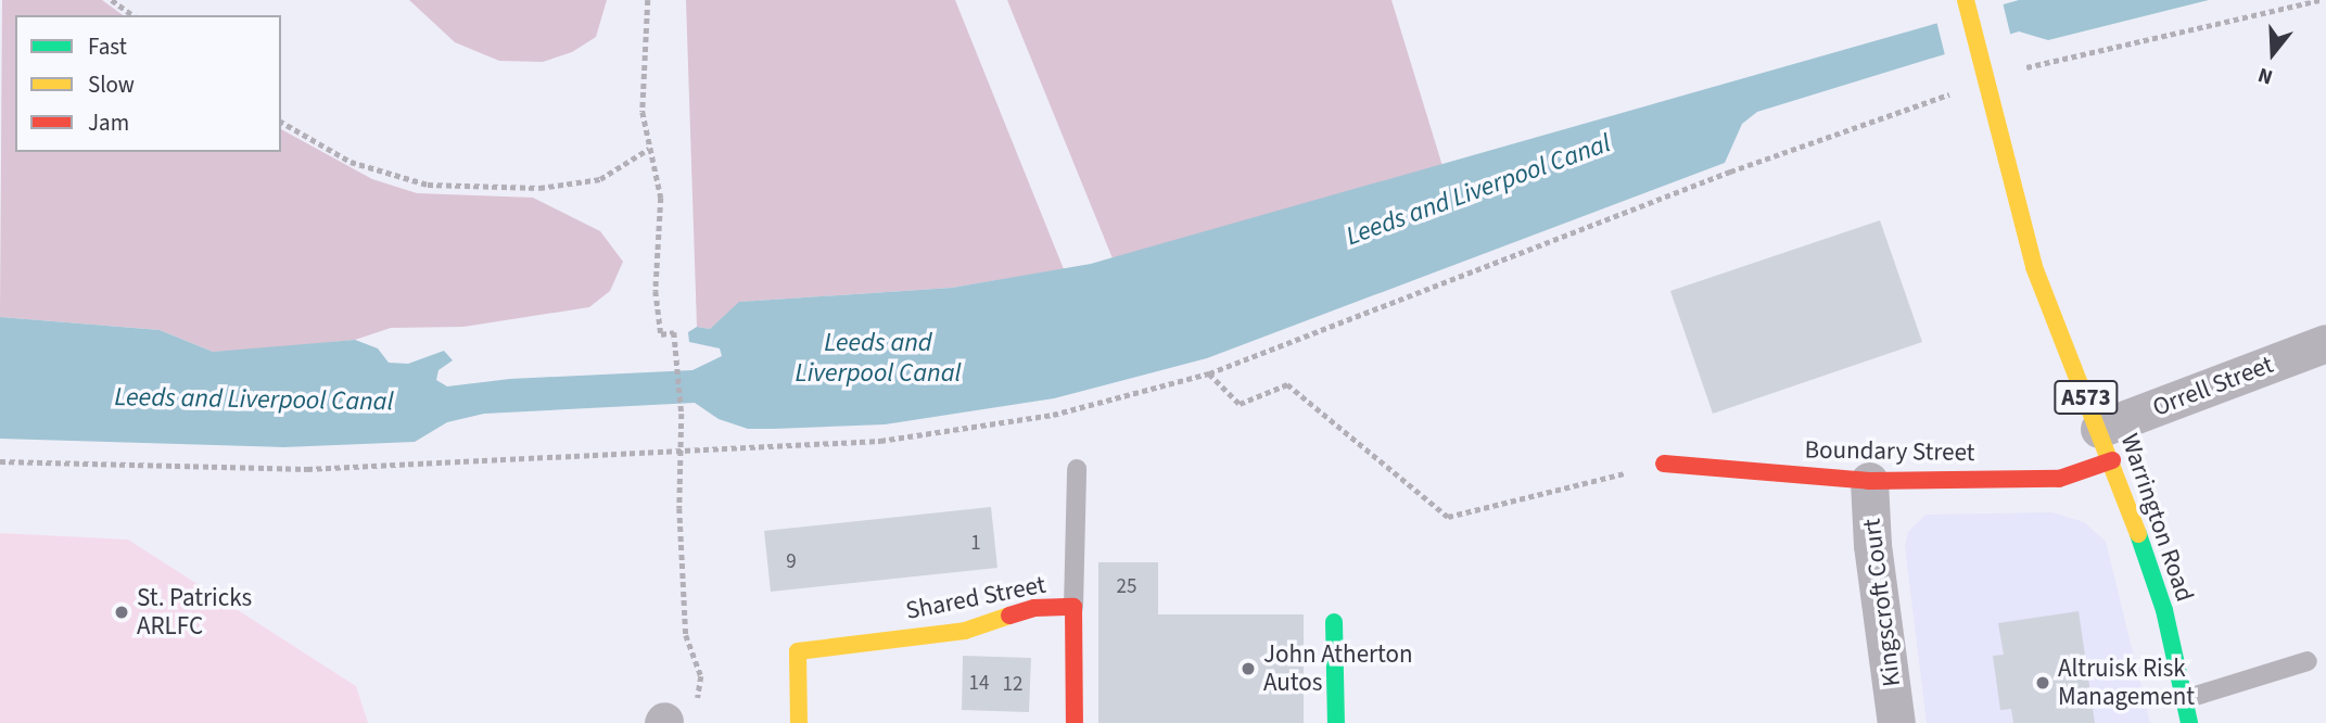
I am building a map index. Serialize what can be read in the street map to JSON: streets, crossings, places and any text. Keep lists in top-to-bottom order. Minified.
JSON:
{"streets":{"street":["Orrell Street","A573","Boundary Street","Warrington Road","Shared Street","Kingscroft Court"]},"crossings":[["Orrell Street","Boundary Street"],["Orrell Street","Warrington Road"],["A573","Warrington Road"],["Boundary Street","Warrington Road"],["Boundary Street","Kingscroft Court"]],"water":["Leeds and Liverpool Canal"],"places":["St. Patricks ARLFC","John Atherton Autos","Altruisk Risk Management"],"house_numbers":["1","9","25","14","12"],"legend":["Fast","Slow","Jam"],"north":"bottom"}
